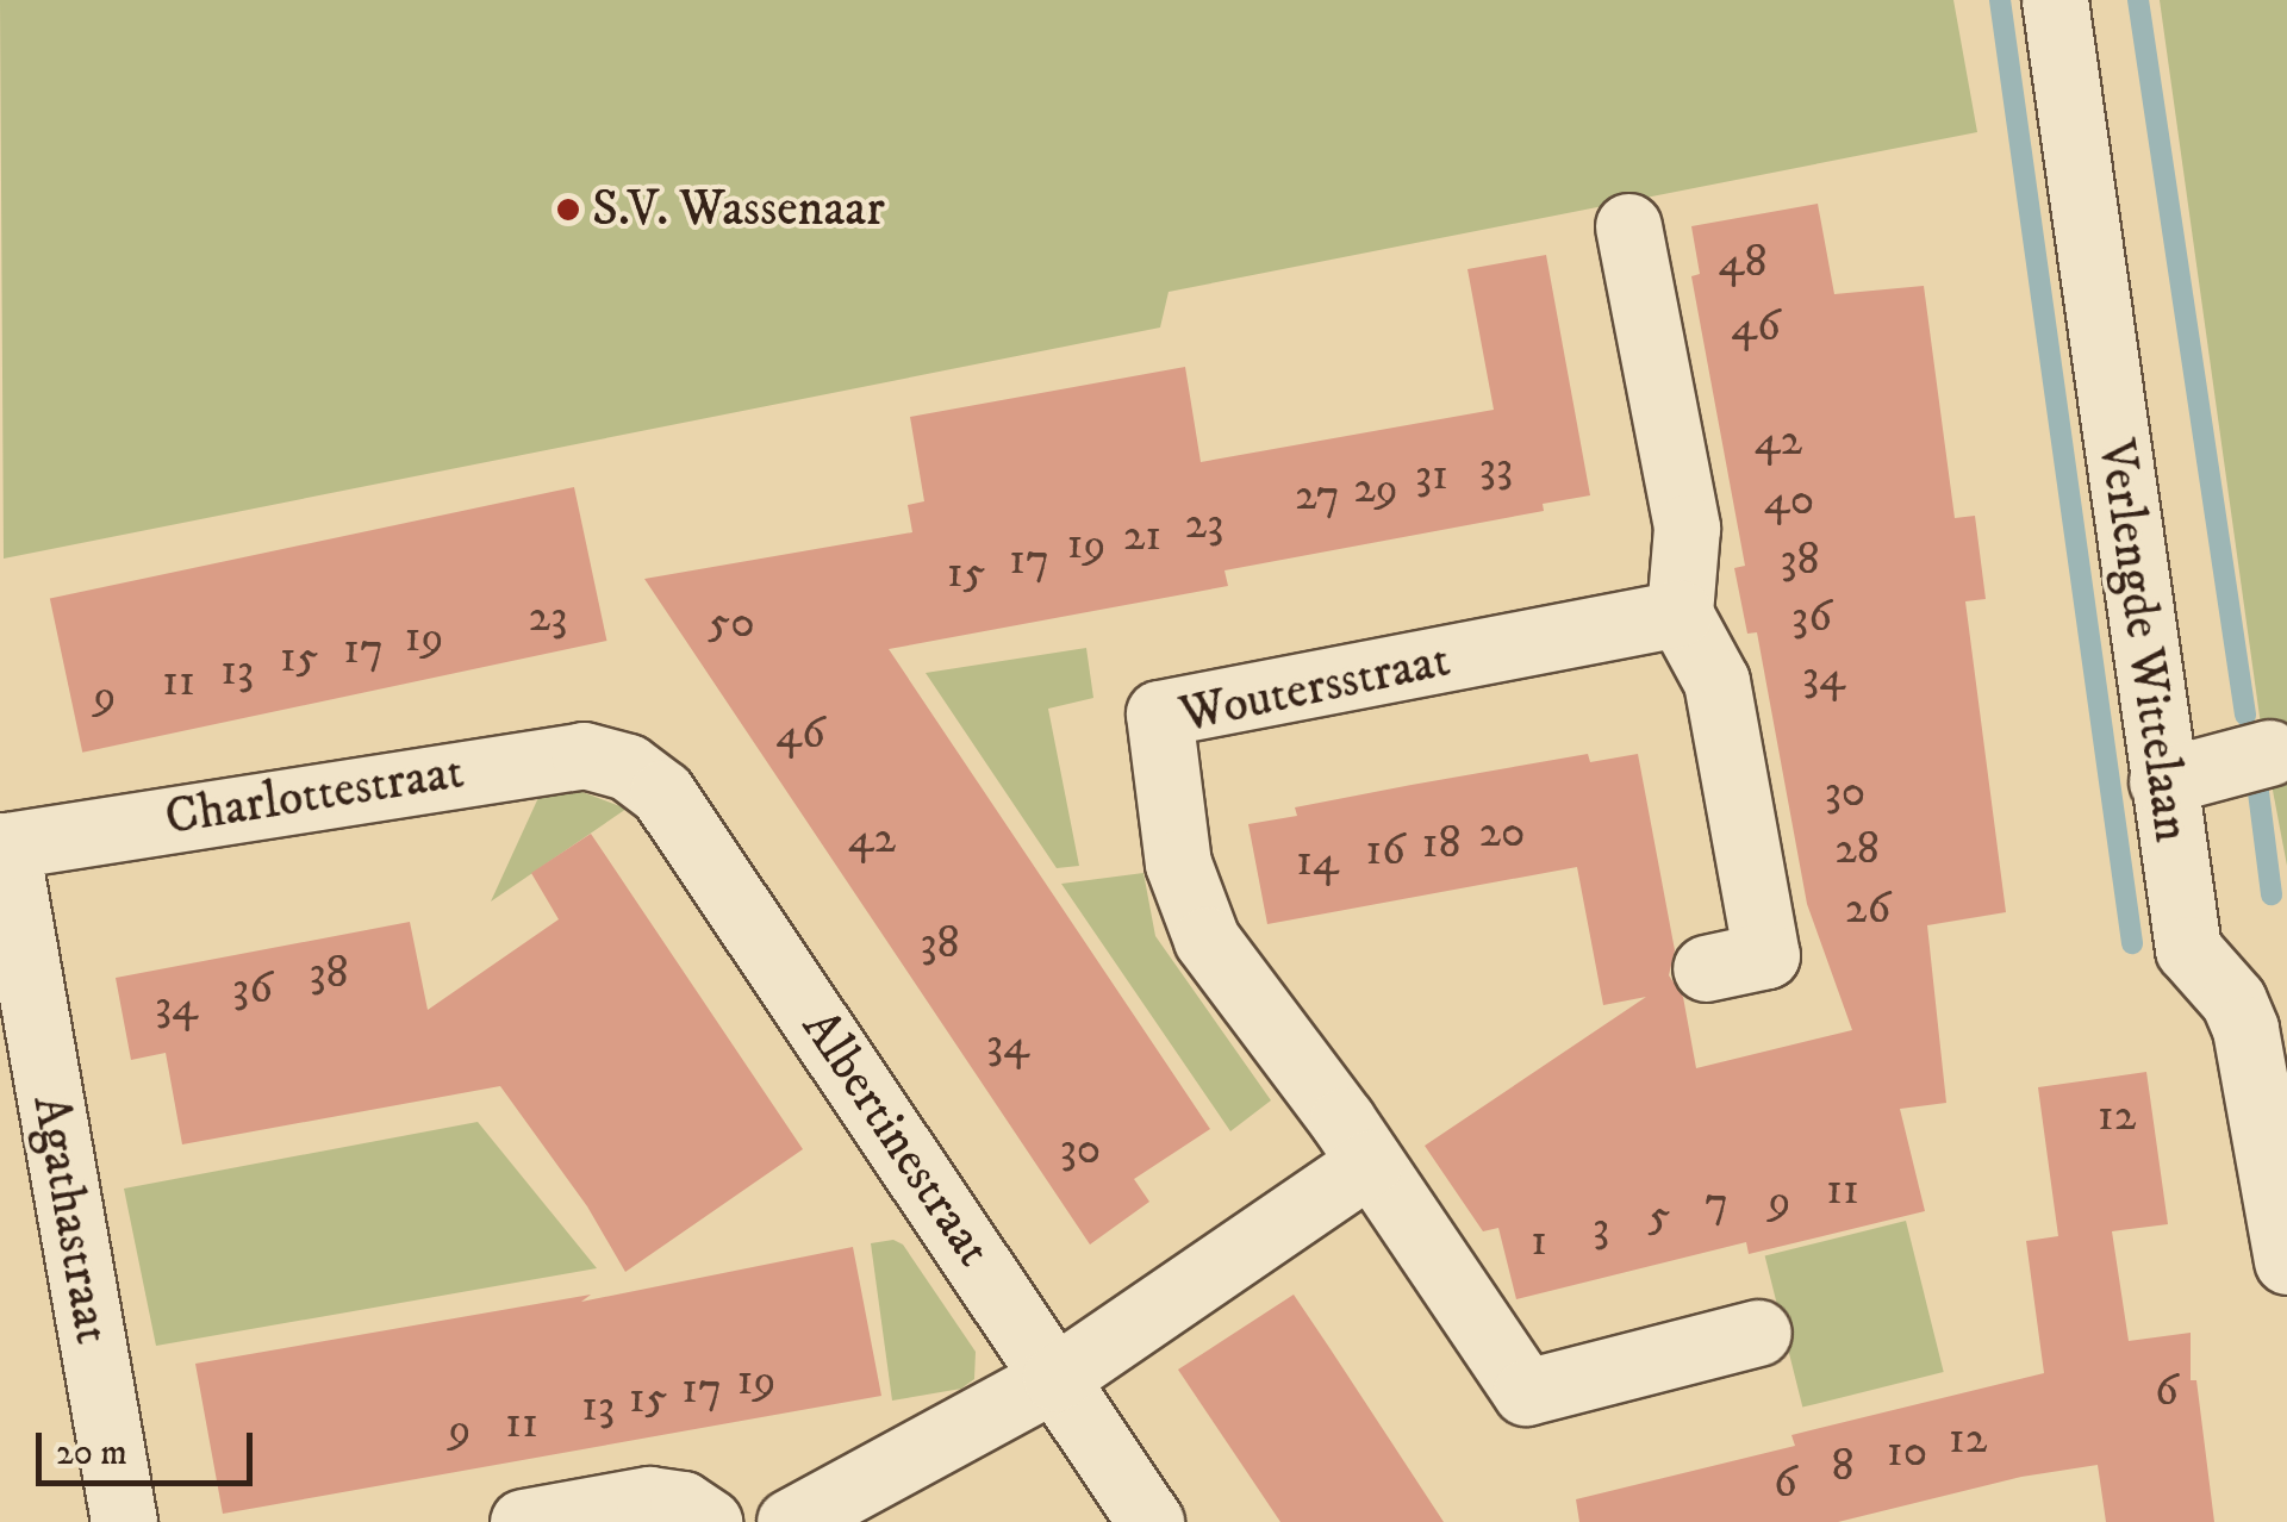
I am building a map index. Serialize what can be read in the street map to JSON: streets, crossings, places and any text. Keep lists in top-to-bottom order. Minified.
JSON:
{"streets":{"street":["Verlengde Wittelaan","Woutersstraat","Charlottestraat","Albertinestraat","Agathastraat"]},"crossings":[["Charlottestraat","Albertinestraat"],["Charlottestraat","Agathastraat"]],"places":["S.V. Wassenaar"],"house_numbers":["48","46","42","33","31","29","27","40","23","21","19","17","38","15","23","36","50","19","17","15","13","34","11","9","46","30","20","42","18","28","16","14","26","38","38","36","34","34","12","30","11","9","7","5","3","1","19","17","6","15","13","11","9","12","10","8","6"],"scale_bar":"20 m"}
